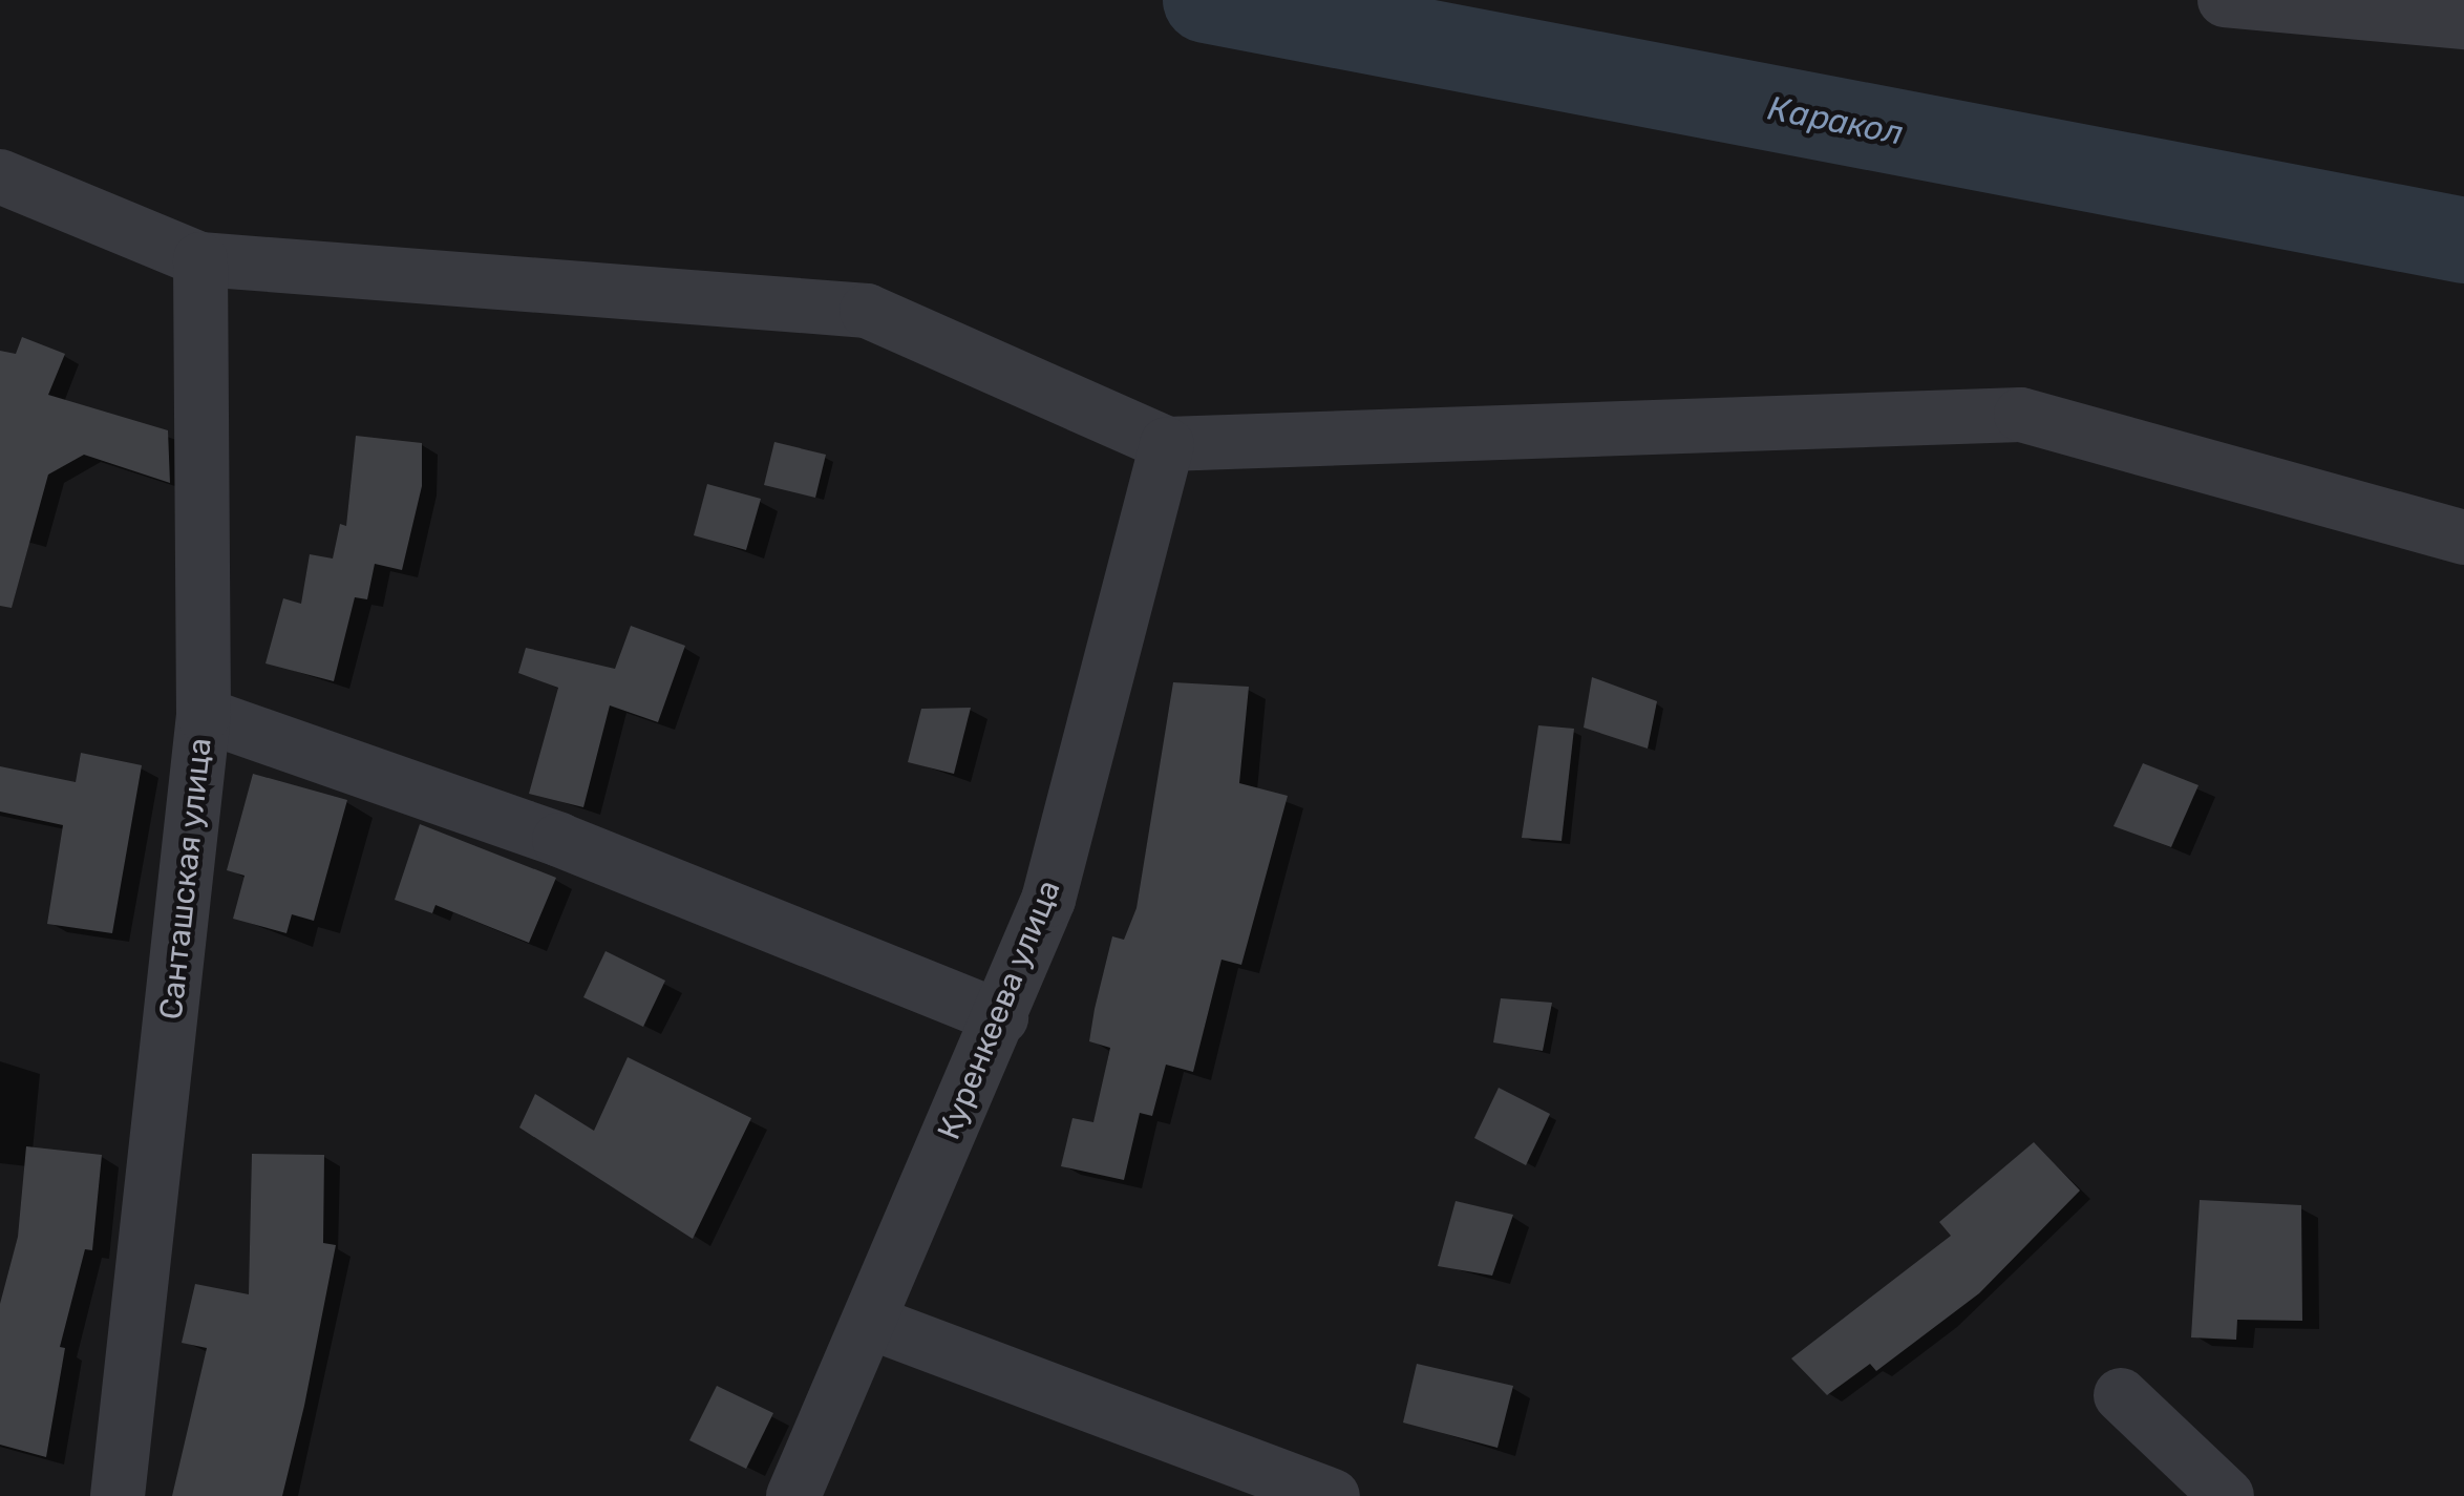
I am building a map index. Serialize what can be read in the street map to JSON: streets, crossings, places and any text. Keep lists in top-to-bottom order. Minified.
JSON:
{"streets":{"street":["Санташская улица","Куренкеева улица"]},"water":["Каракол"]}
